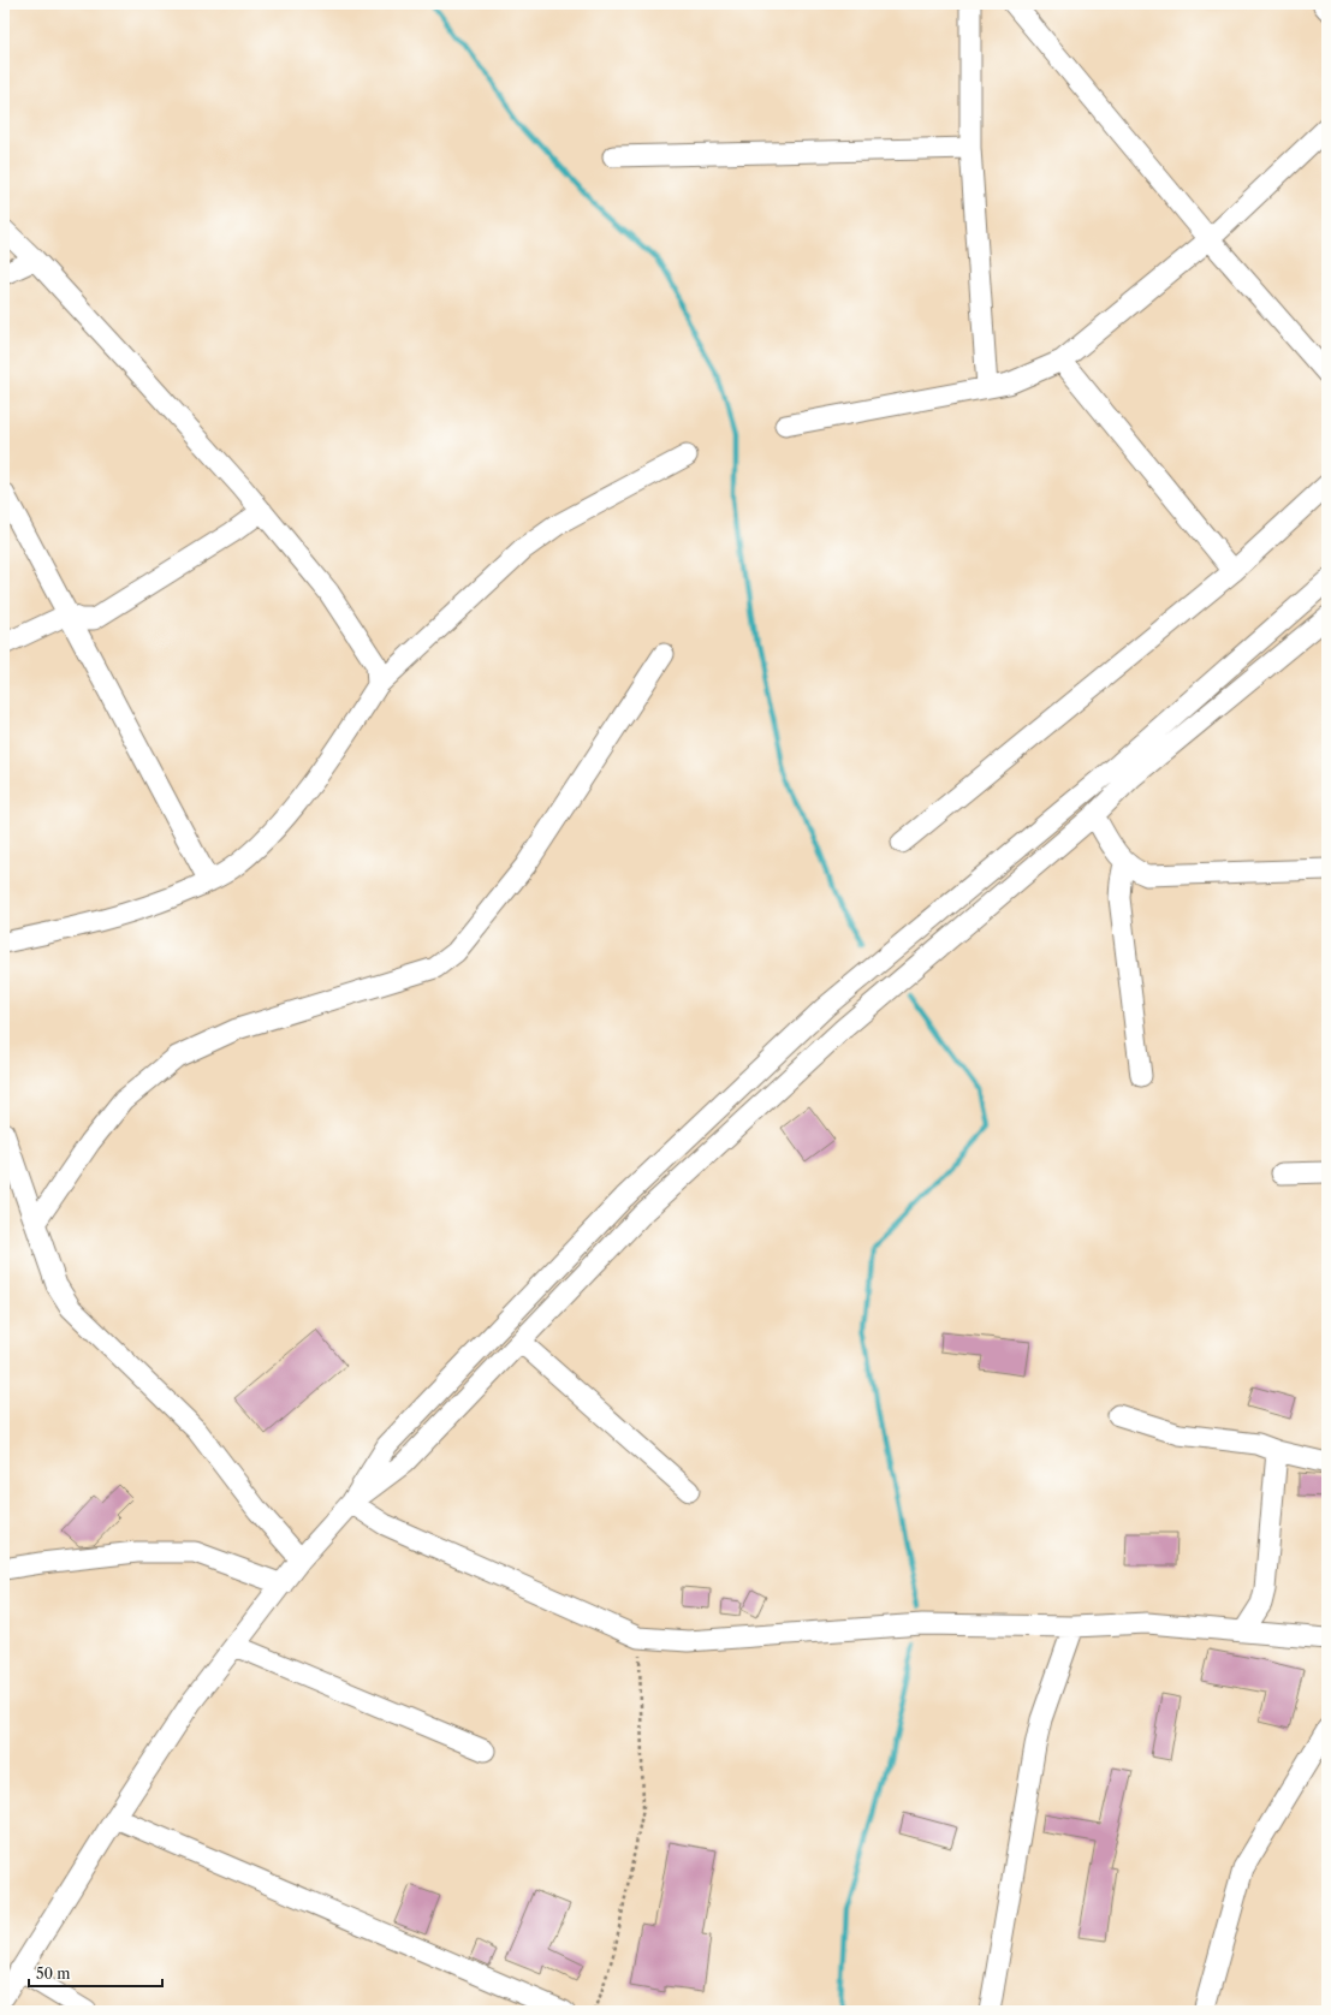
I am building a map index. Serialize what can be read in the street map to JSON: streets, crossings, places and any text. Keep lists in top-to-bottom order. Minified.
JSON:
{"scale_bar":"50 m"}
